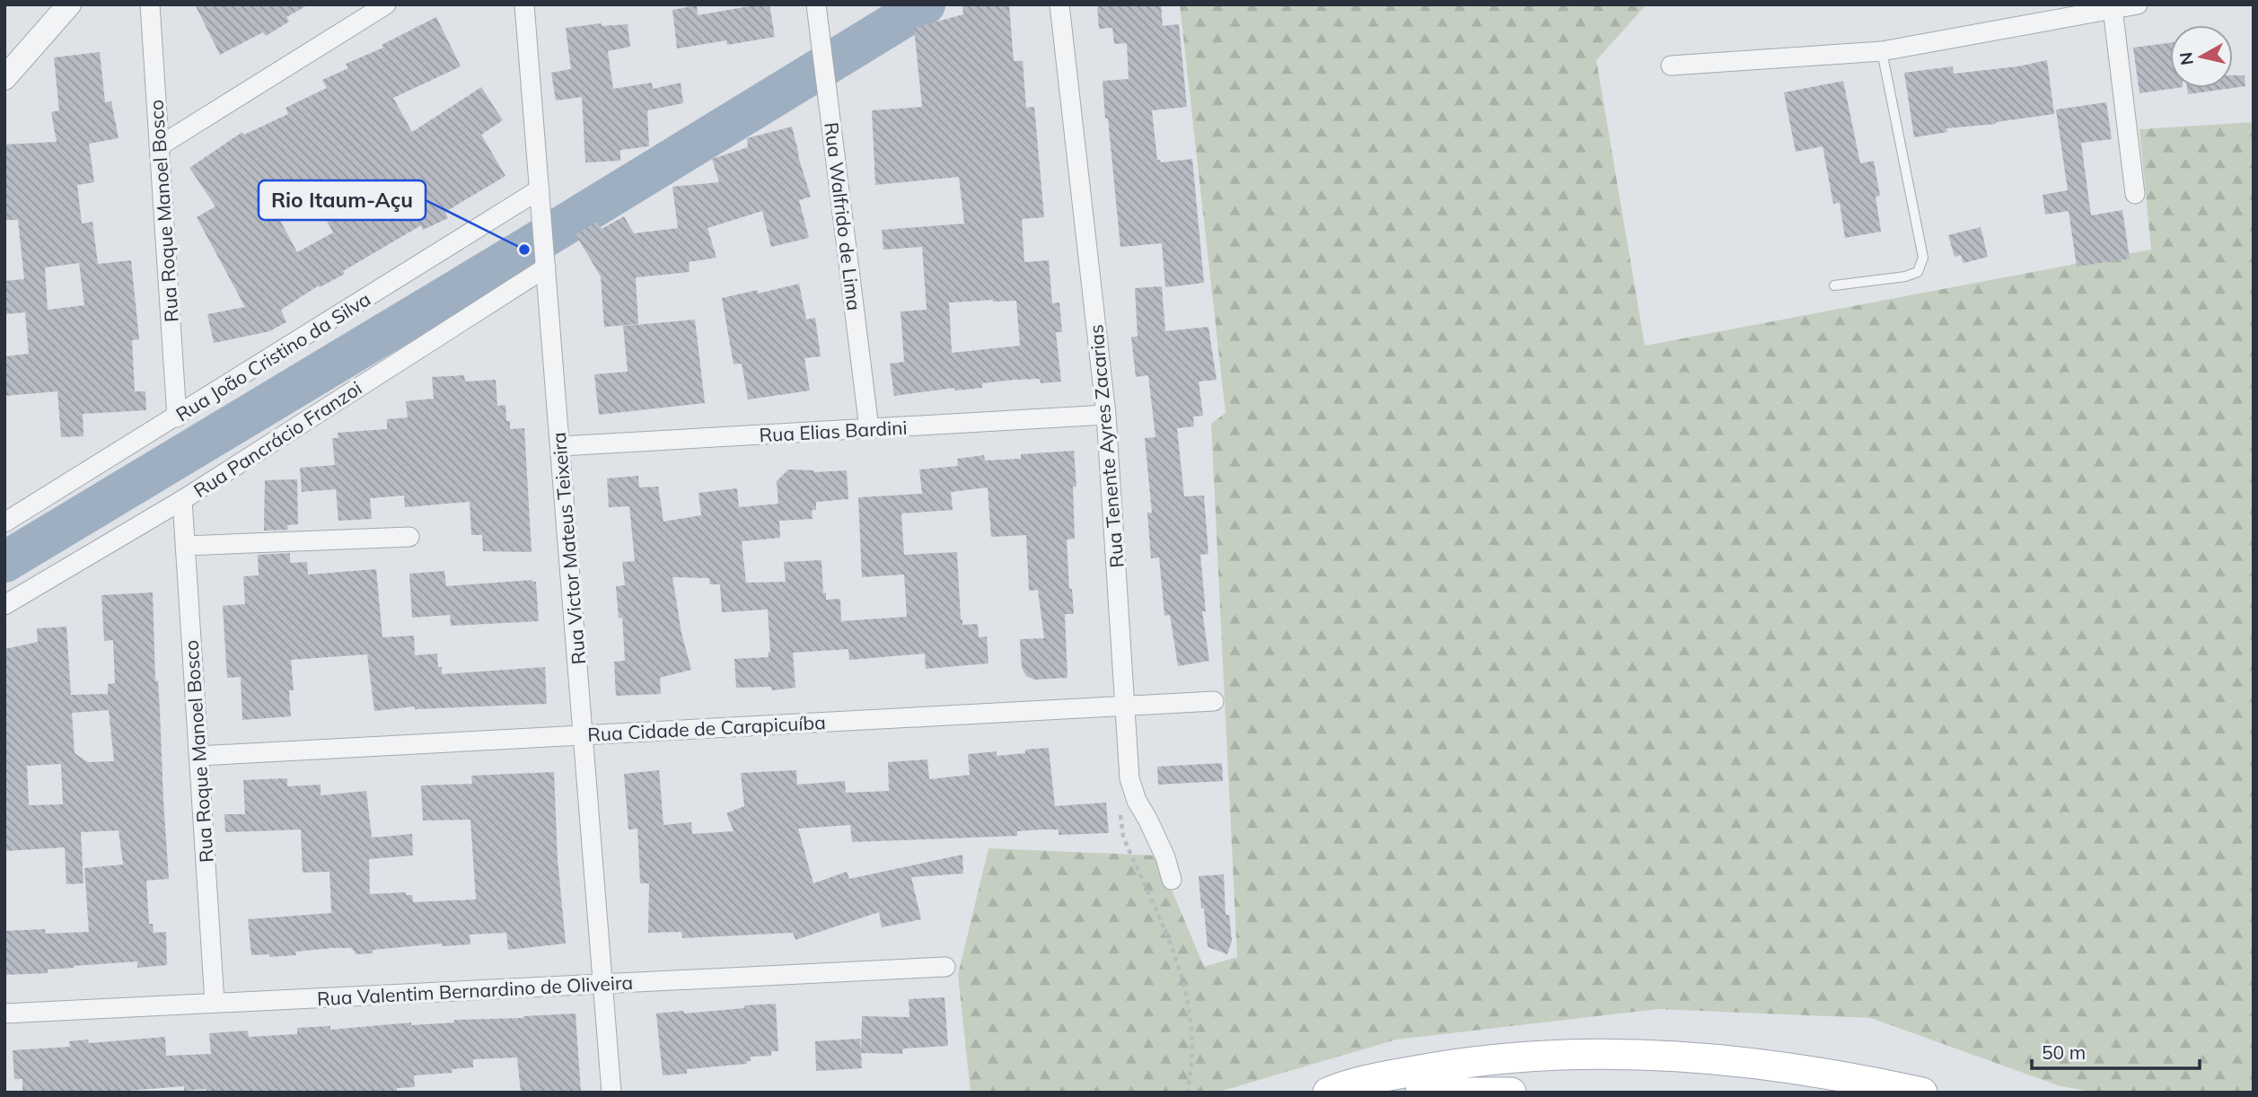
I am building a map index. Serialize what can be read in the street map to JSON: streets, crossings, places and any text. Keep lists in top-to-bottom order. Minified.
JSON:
{"streets":{"street":["Rua Roque Manoel Bosco","Rua Walfrido de Lima","Rua João Cristino da Silva","Rua Elias Bardini","Rua Pancrácio Franzoi","Rua Tenente Ayres Zacarias","Rua Victor Mateus Teixeira","Rua Cidade de Carapicuíba","Rua Valentim Bernardino de Oliveira"]},"crossings":[["Rua Roque Manoel Bosco","Rua João Cristino da Silva"],["Rua Roque Manoel Bosco","Rua Pancrácio Franzoi"],["Rua Roque Manoel Bosco","Rua Cidade de Carapicuíba"],["Rua Roque Manoel Bosco","Rua Valentim Bernardino de Oliveira"],["Rua Walfrido de Lima","Rua Elias Bardini"],["Rua João Cristino da Silva","Rua Victor Mateus Teixeira"],["Rua Elias Bardini","Rua Tenente Ayres Zacarias"],["Rua Elias Bardini","Rua Victor Mateus Teixeira"],["Rua Pancrácio Franzoi","Rua Victor Mateus Teixeira"],["Rua Tenente Ayres Zacarias","Rua Cidade de Carapicuíba"],["Rua Victor Mateus Teixeira","Rua Cidade de Carapicuíba"],["Rua Victor Mateus Teixeira","Rua Valentim Bernardino de Oliveira"]],"places":["Rio Itaum-Açu"],"scale_bar":"50 m","north":"left"}
